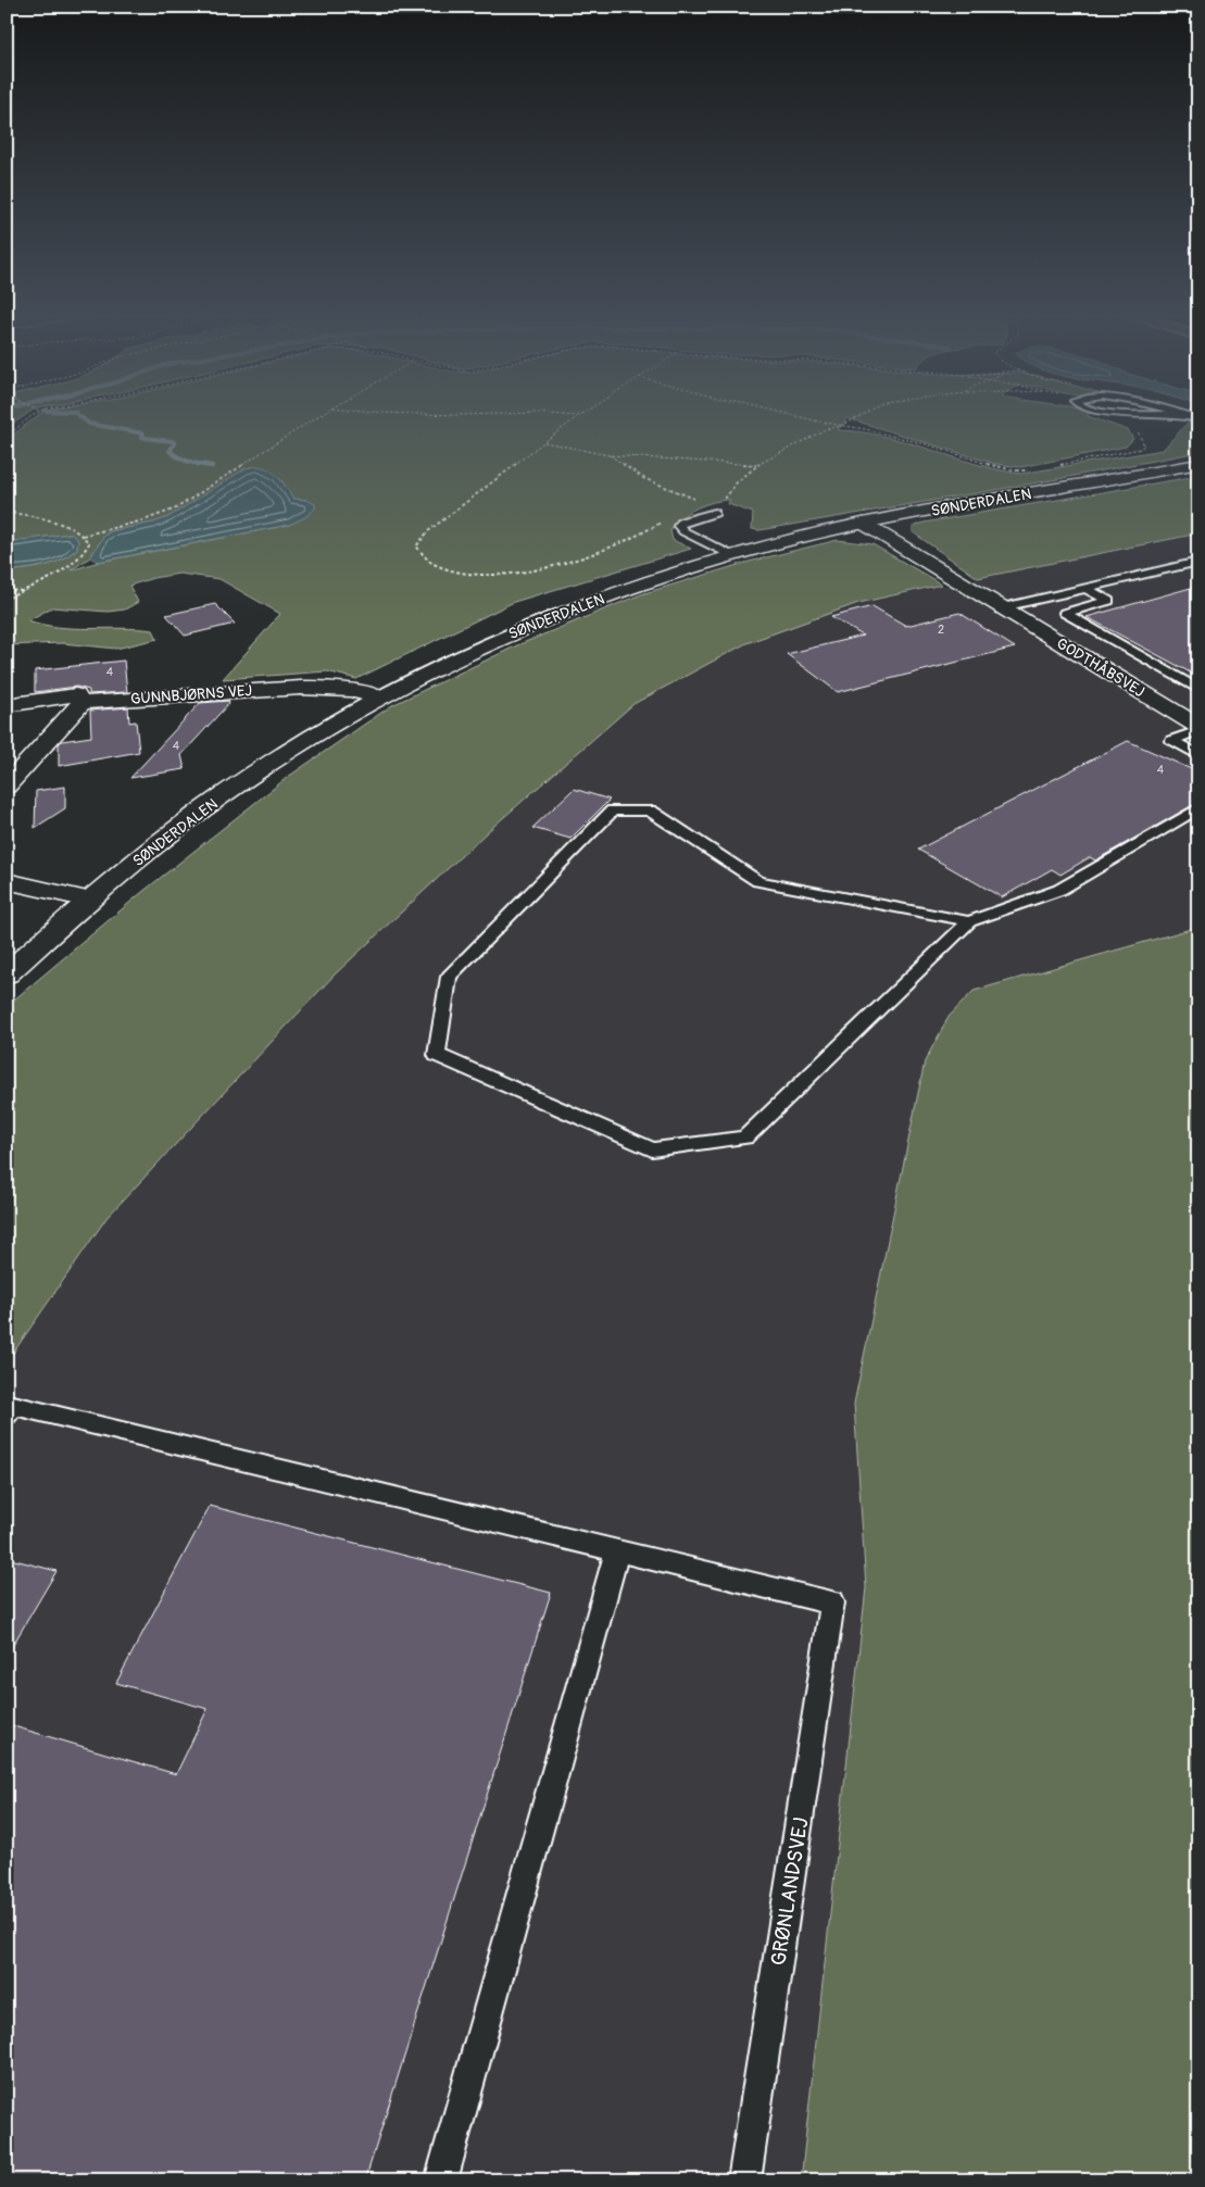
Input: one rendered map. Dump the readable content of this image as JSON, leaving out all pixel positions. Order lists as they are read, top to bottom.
{
  "streets": {
    "street": ["SØNDERDALEN", "GODTHÅBSVEJ", "GUNNBJØRNS VEJ"],
    "lane": ["GRØNLANDSVEJ"]
  },
  "crossings": [
    ["SØNDERDALEN", "GODTHÅBSVEJ"],
    ["SØNDERDALEN", "GUNNBJØRNS VEJ"]
  ],
  "house_numbers": [
    "2",
    "4",
    "4",
    "4"
  ]
}
